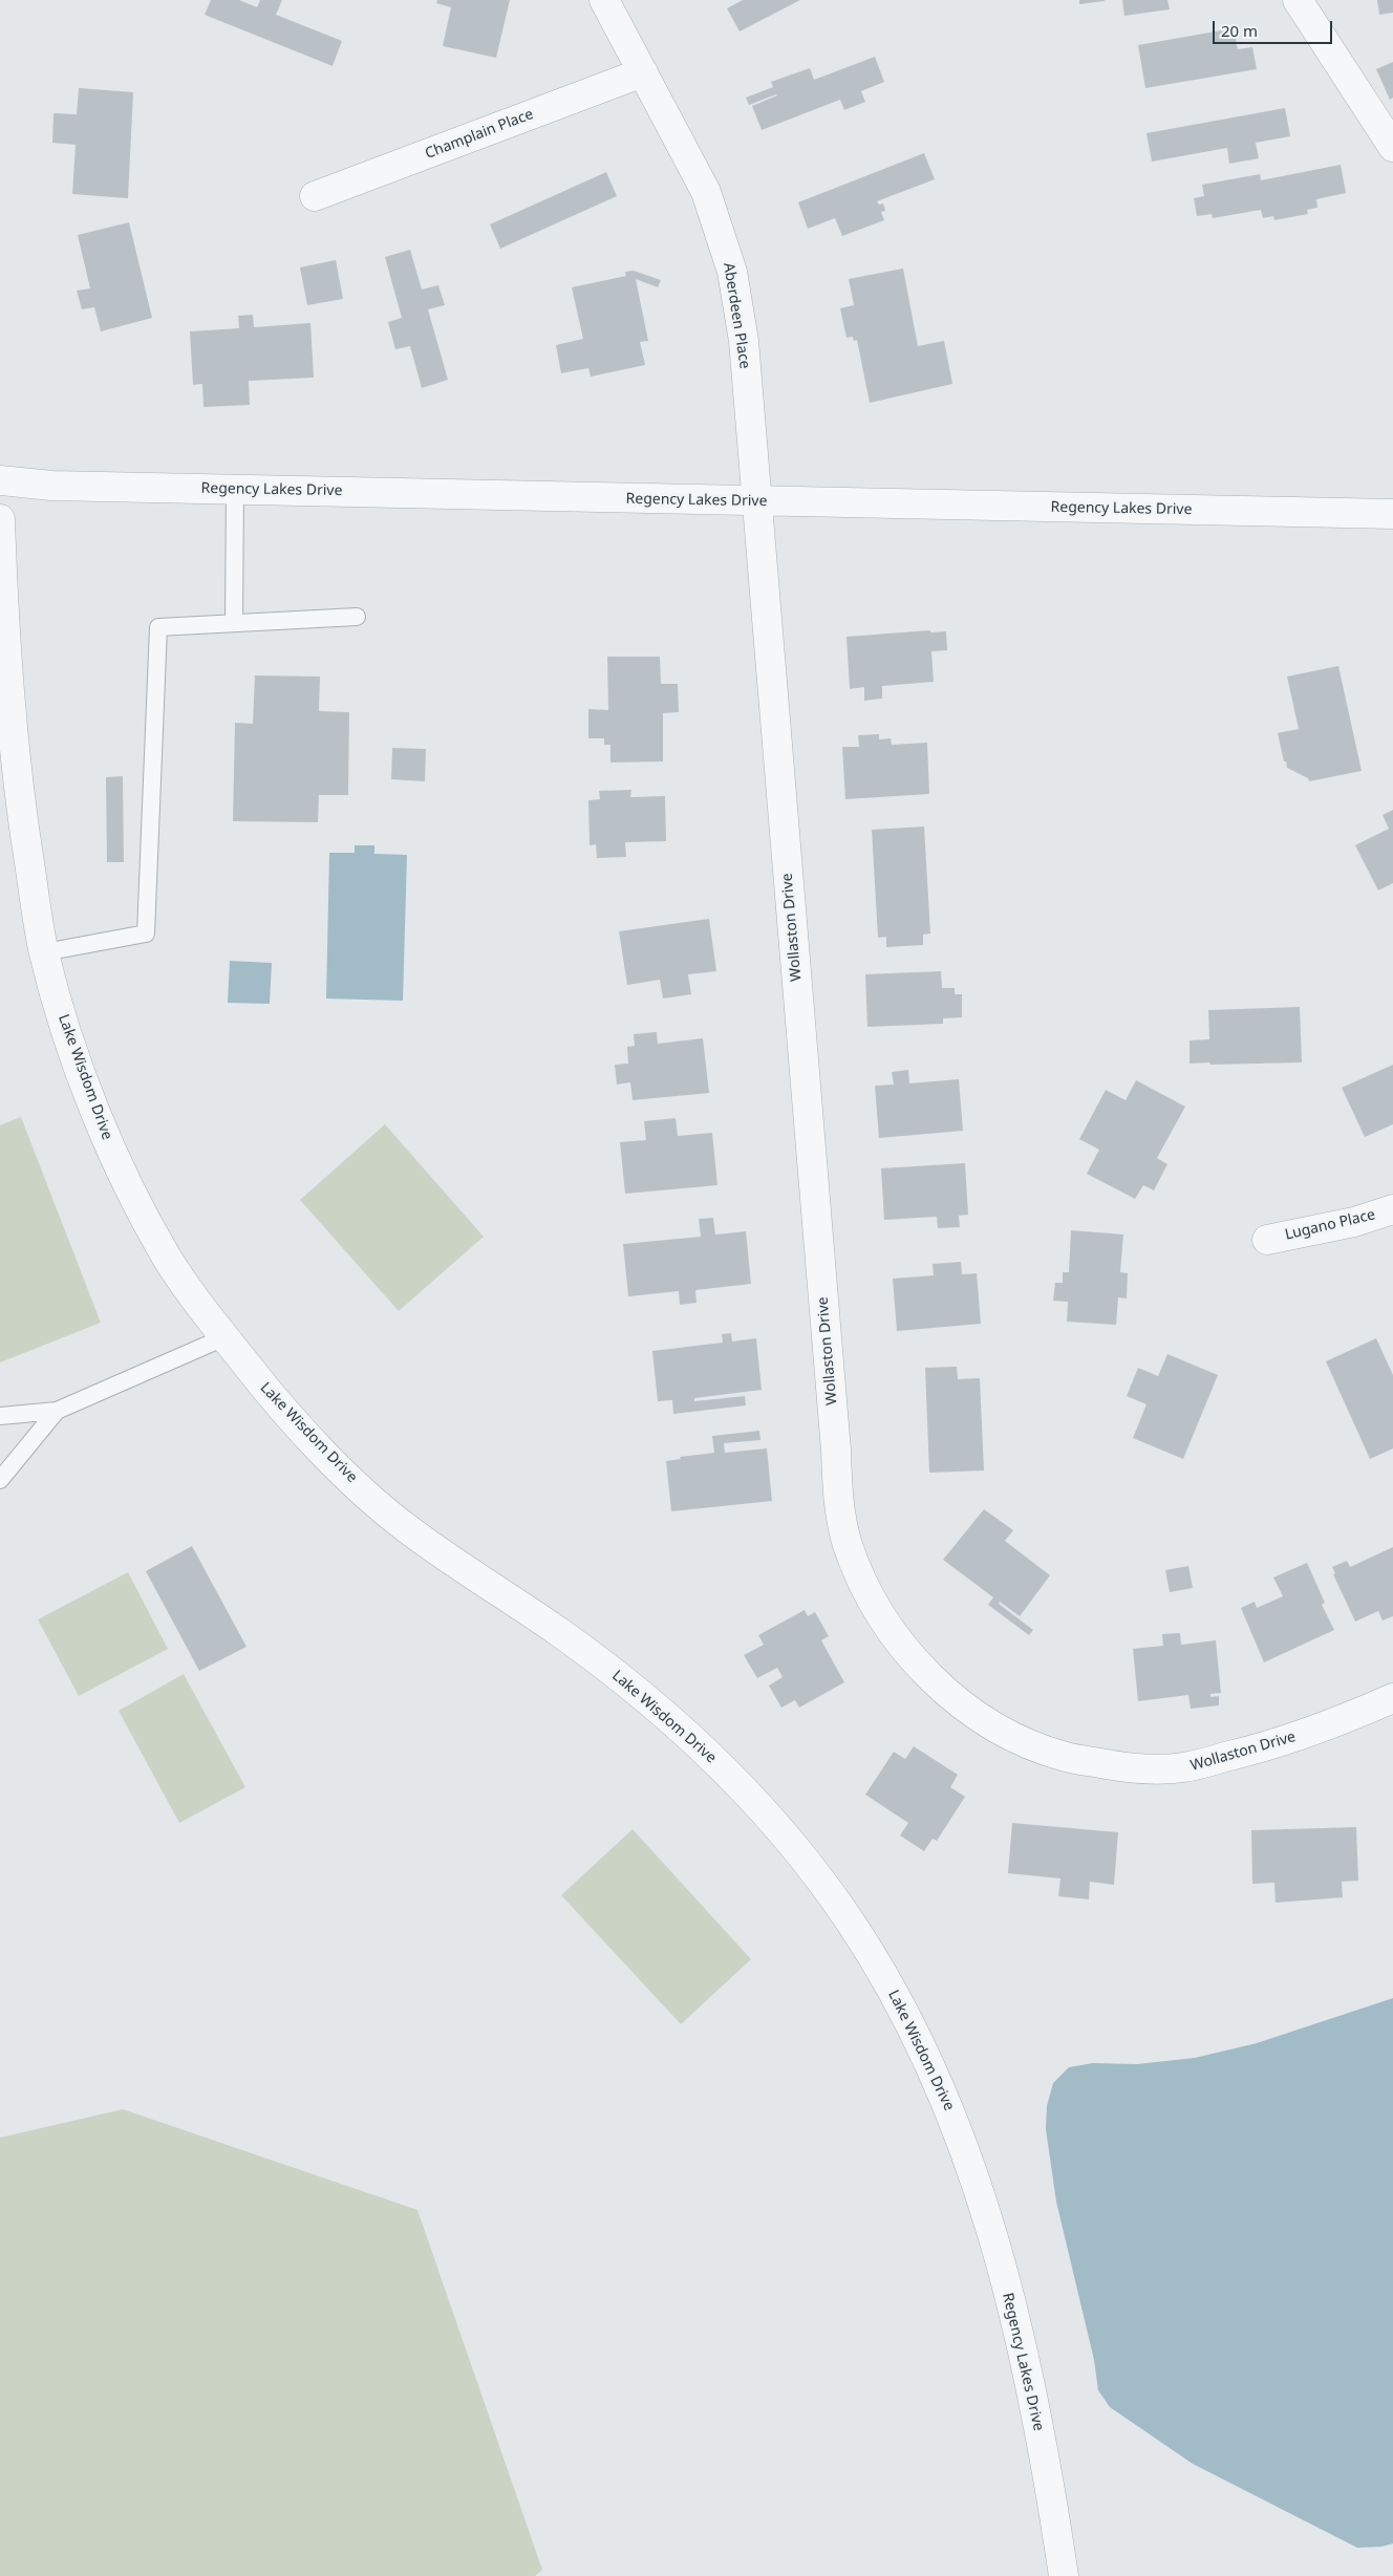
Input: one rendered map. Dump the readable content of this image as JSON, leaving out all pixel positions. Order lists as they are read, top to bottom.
{
  "streets": {
    "street": [
      "Champlain Place",
      "Aberdeen Place",
      "Regency Lakes Drive",
      "Wollaston Drive",
      "Lake Wisdom Drive",
      "Lugano Place"
    ]
  },
  "crossings": [
    ["Champlain Place", "Aberdeen Place"],
    ["Aberdeen Place", "Regency Lakes Drive"],
    ["Aberdeen Place", "Wollaston Drive"],
    ["Regency Lakes Drive", "Wollaston Drive"],
    ["Regency Lakes Drive", "Lake Wisdom Drive"]
  ],
  "scale_bar": "20 m"
}
